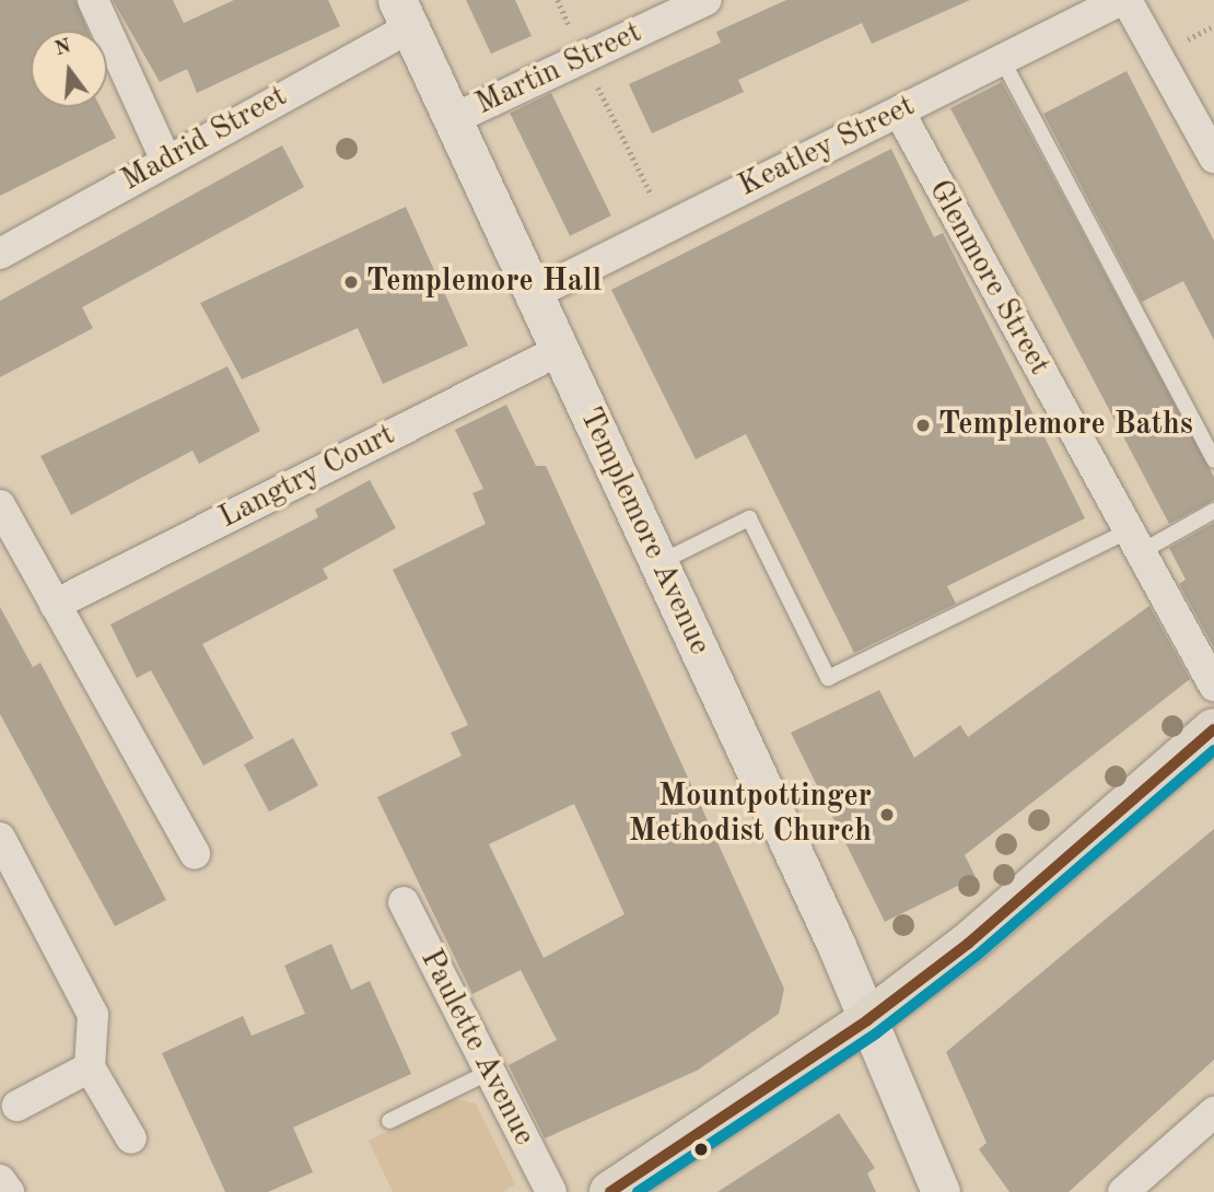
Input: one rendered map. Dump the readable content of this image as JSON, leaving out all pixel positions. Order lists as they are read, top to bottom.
{
  "streets": {
    "street": [
      "Martin Street",
      "Madrid Street",
      "Keatley Street",
      "Glenmore Street",
      "Langtry Court",
      "Templemore Avenue",
      "Paulette Avenue"
    ]
  },
  "crossings": [
    ["Martin Street", "Templemore Avenue"],
    ["Madrid Street", "Templemore Avenue"],
    ["Keatley Street", "Glenmore Street"],
    ["Keatley Street", "Templemore Avenue"],
    ["Langtry Court", "Templemore Avenue"]
  ],
  "places": ["Templemore Hall", "Templemore Baths", "Mountpottinger Methodist Church"],
  "north": "top"
}
